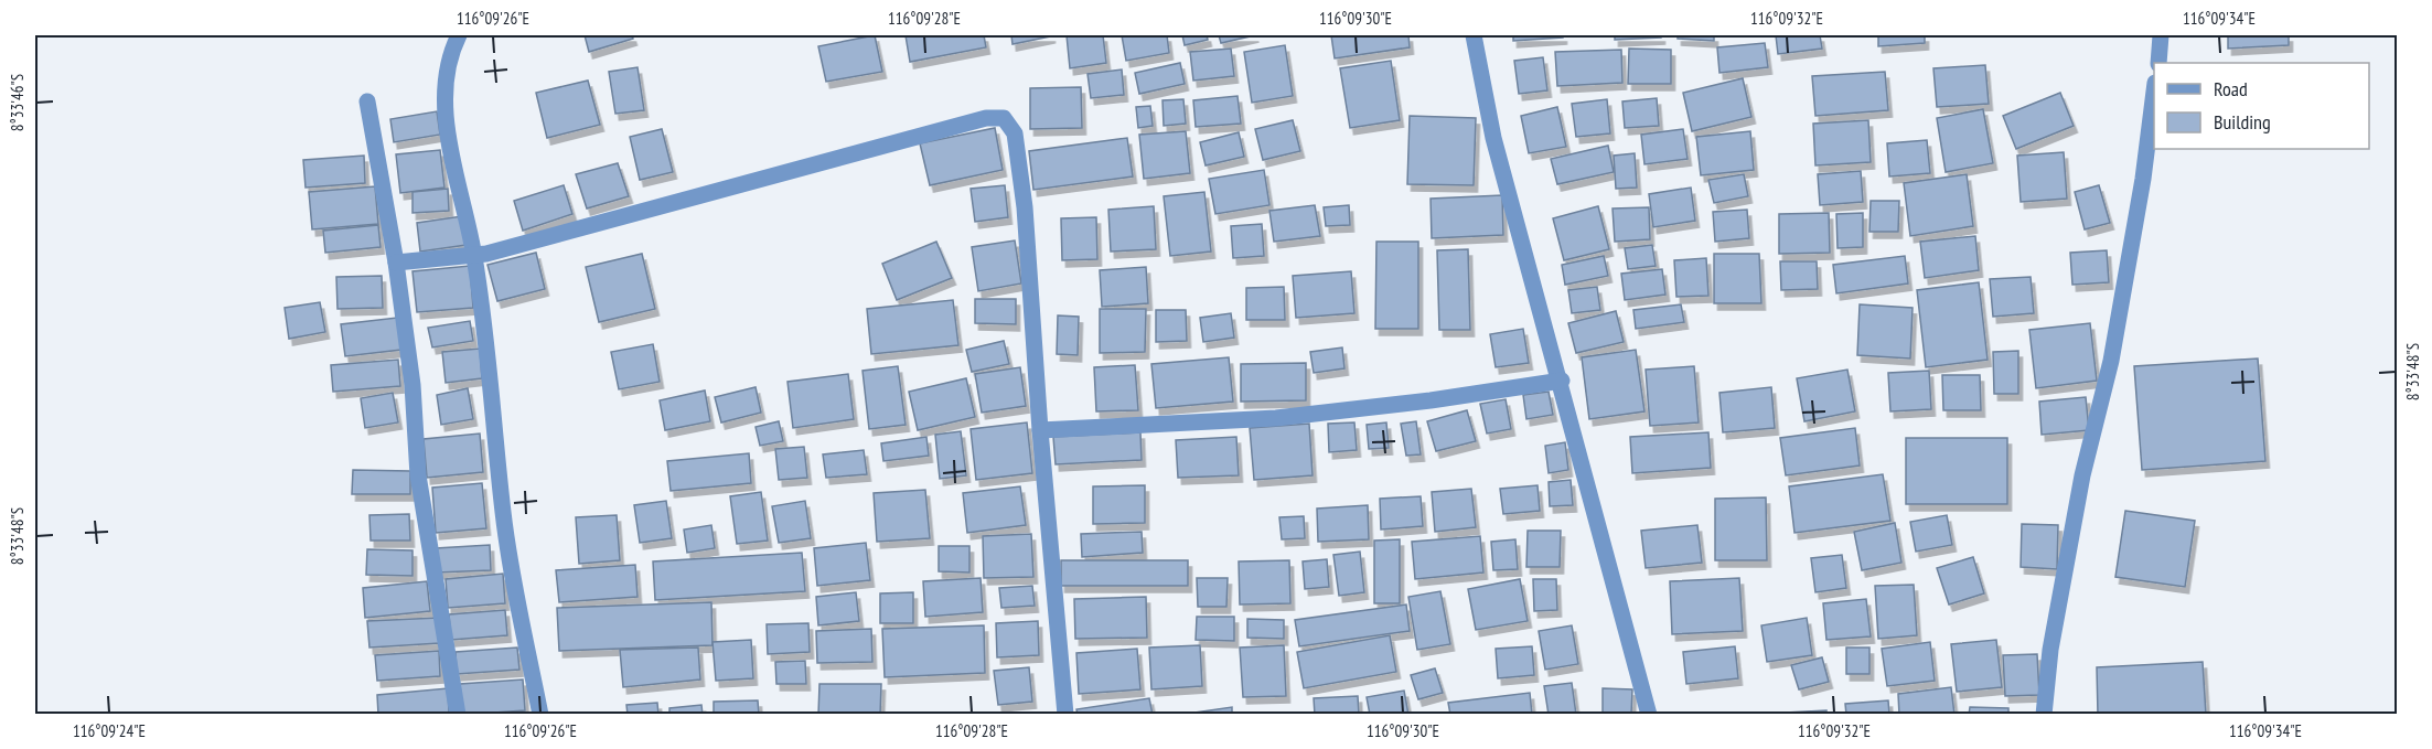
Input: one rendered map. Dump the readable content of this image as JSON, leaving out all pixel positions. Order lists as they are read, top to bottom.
{
  "legend": ["Road", "Building"],
  "coordinates": [
    "116°09'26\"E",
    "116°09'28\"E",
    "116°09'30\"E",
    "116°09'32\"E",
    "116°09'34\"E",
    "8°33'46\"S",
    "8°33'48\"S",
    "116°09'24\"E"
  ]
}
